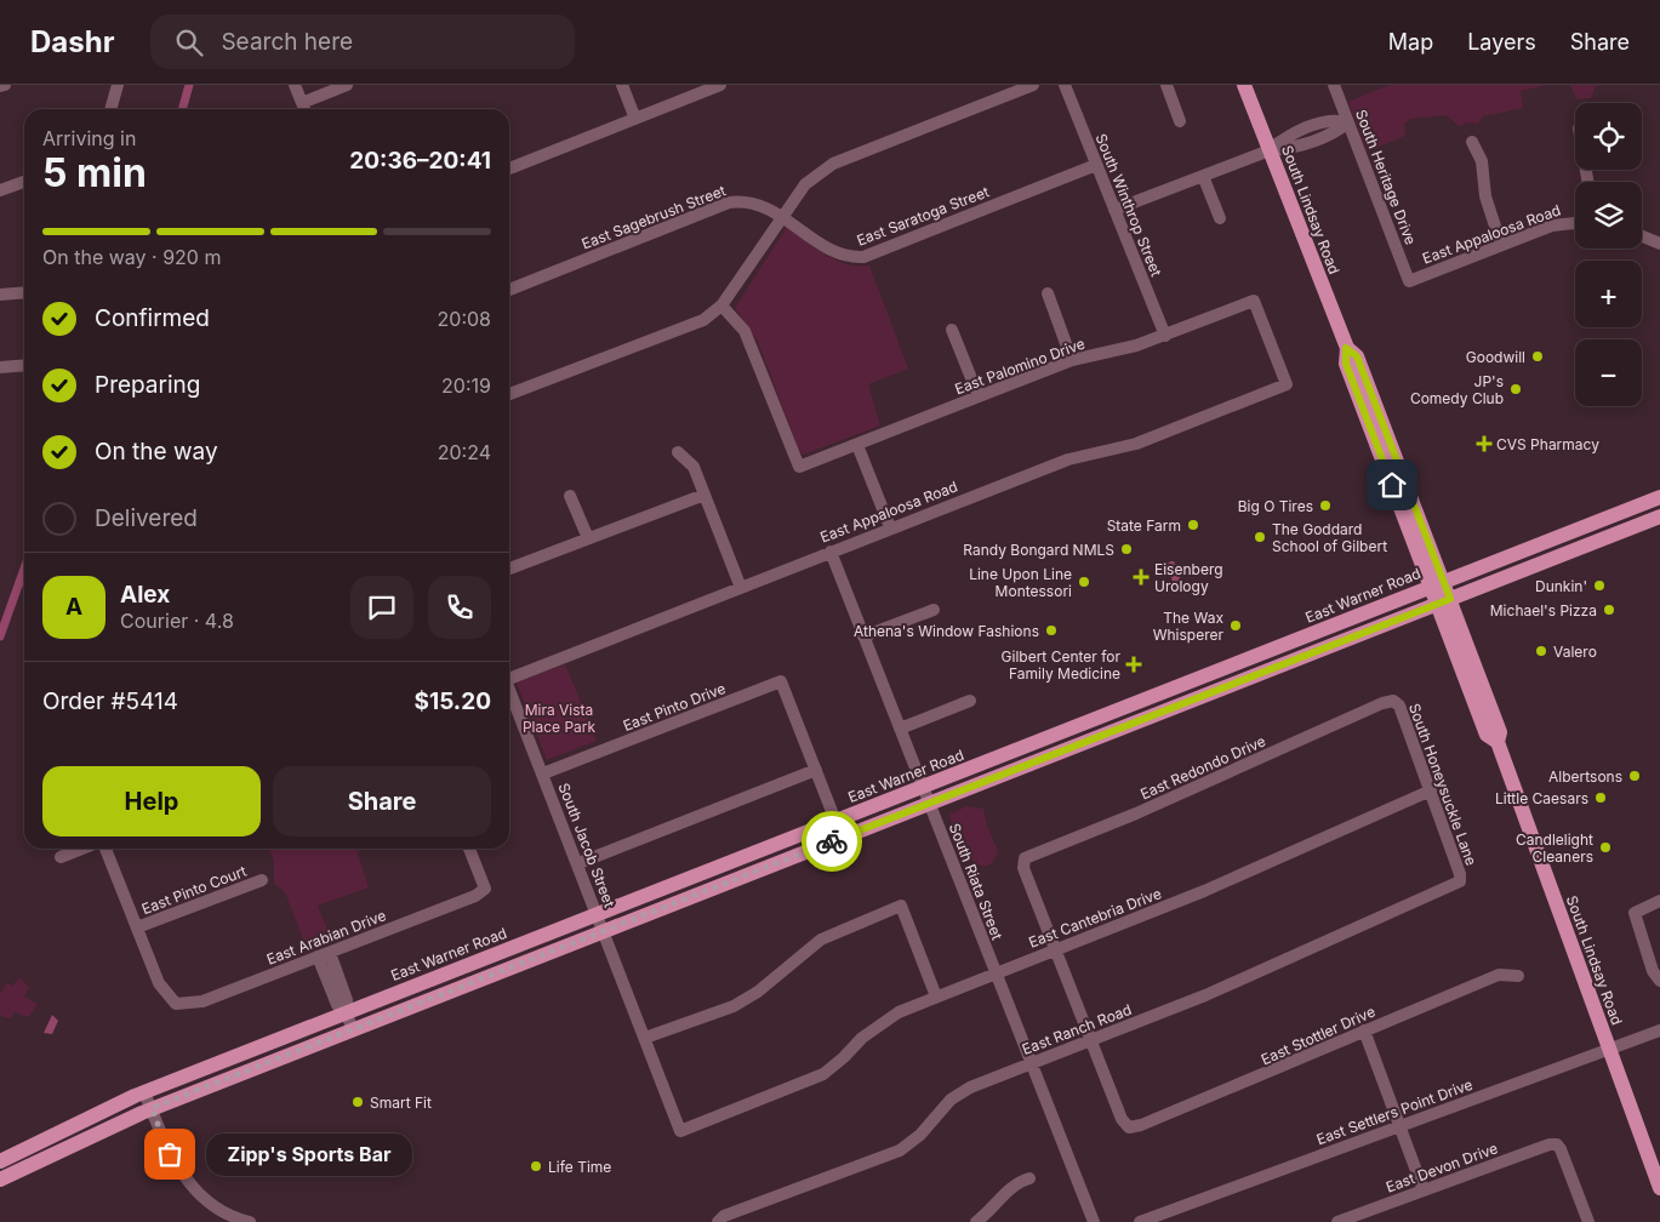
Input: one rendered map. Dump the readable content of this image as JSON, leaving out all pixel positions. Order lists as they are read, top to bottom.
{
  "streets": {
    "main road": ["South Lindsay Road", "East Warner Road"],
    "street": [
      "South Heritage Drive",
      "South Winthrop Street",
      "East Saratoga Street",
      "East Sagebrush Street",
      "East Appaloosa Road",
      "East Palomino Drive",
      "East Pinto Drive",
      "East Redondo Drive",
      "South Honeysuckle Lane",
      "South Jacob Street",
      "South Riata Street",
      "East Pinto Court",
      "East Cantebria Drive",
      "East Arabian Drive",
      "East Ranch Road",
      "East Stottler Drive",
      "East Settlers Point Drive",
      "East Devon Drive"
    ]
  },
  "crossings": [
    ["South Heritage Drive", "East Appaloosa Road"],
    ["South Winthrop Street", "East Saratoga Street"],
    ["South Winthrop Street", "East Palomino Drive"],
    ["South Lindsay Road", "East Warner Road"],
    ["South Lindsay Road", "East Settlers Point Drive"],
    ["East Saratoga Street", "East Sagebrush Street"],
    ["East Appaloosa Road", "East Palomino Drive"],
    ["East Appaloosa Road", "South Riata Street"],
    ["East Warner Road", "South Jacob Street"],
    ["East Warner Road", "South Riata Street"],
    ["East Pinto Drive", "South Jacob Street"],
    ["East Redondo Drive", "South Honeysuckle Lane"],
    ["East Redondo Drive", "East Cantebria Drive"],
    ["South Honeysuckle Lane", "East Cantebria Drive"],
    ["South Honeysuckle Lane", "East Ranch Road"],
    ["South Jacob Street", "East Cantebria Drive"],
    ["South Riata Street", "East Cantebria Drive"],
    ["South Riata Street", "East Ranch Road"],
    ["East Pinto Court", "East Arabian Drive"],
    ["East Ranch Road", "East Stottler Drive"]
  ],
  "parks": ["Mira Vista Place Park"],
  "places": {
    "other": [
      "Goodwill",
      "JP's Comedy Club",
      "Big O Tires",
      "State Farm",
      "The Goddard School of Gilbert",
      "Randy Bongard NMLS",
      "Line Upon Line Montessori",
      "Dunkin'",
      "Michael's Pizza",
      "The Wax Whisperer",
      "Athena's Window Fashions",
      "Valero",
      "Albertsons",
      "Little Caesars",
      "Candlelight Cleaners",
      "Smart Fit",
      "Zipp's Sports Bar",
      "Life Time"
    ],
    "health": ["CVS Pharmacy", "Eisenberg Urology", "Gilbert Center for Family Medicine"]
  },
  "page": {
    "header": "Dashr",
    "search": "Search here",
    "nav": ["Map", "Layers", "Share"],
    "map_buttons": ["+", "−"],
    "heading": ["5 min", "Arriving in", "20:36–20:41"],
    "panel": [
      "Alex",
      "Courier · 4.8",
      "Order #5414",
      "$15.20"
    ],
    "bar": "On the way · 920 m",
    "list": [
      ["Confirmed", "20:08"],
      ["Preparing", "20:19"],
      ["On the way", "20:24"],
      "Delivered"
    ],
    "round": "A",
    "buttons": ["Help", "Share"],
    "bubble": "Zipp's Sports Bar"
  }
}
